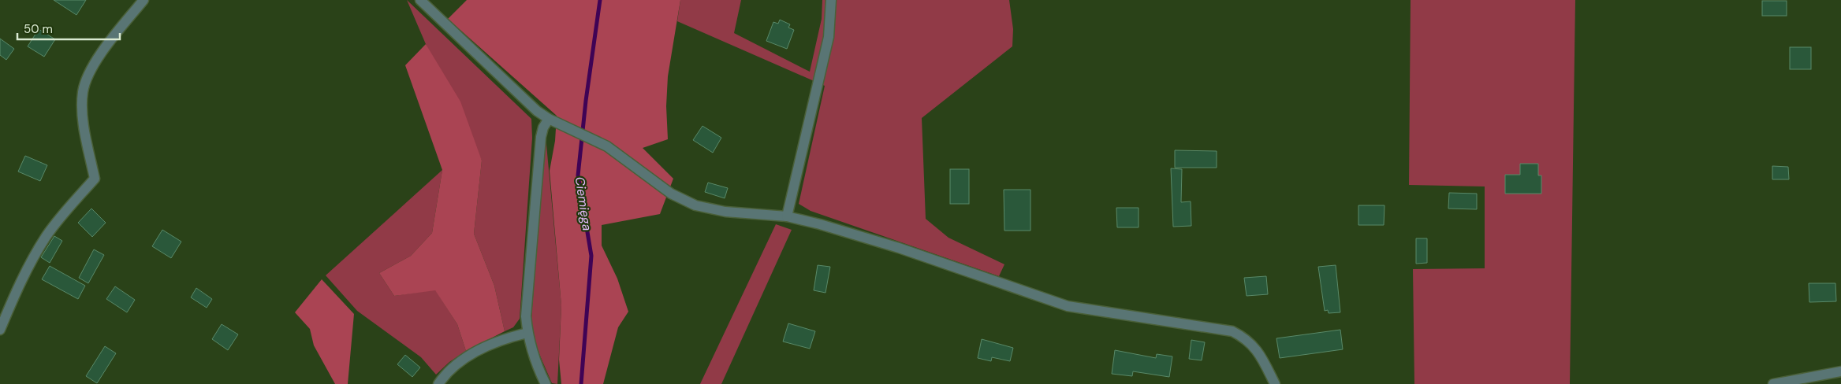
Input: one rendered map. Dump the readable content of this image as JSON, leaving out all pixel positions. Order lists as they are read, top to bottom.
{
  "water": ["Ciemięga"],
  "scale_bar": "50 m"
}
